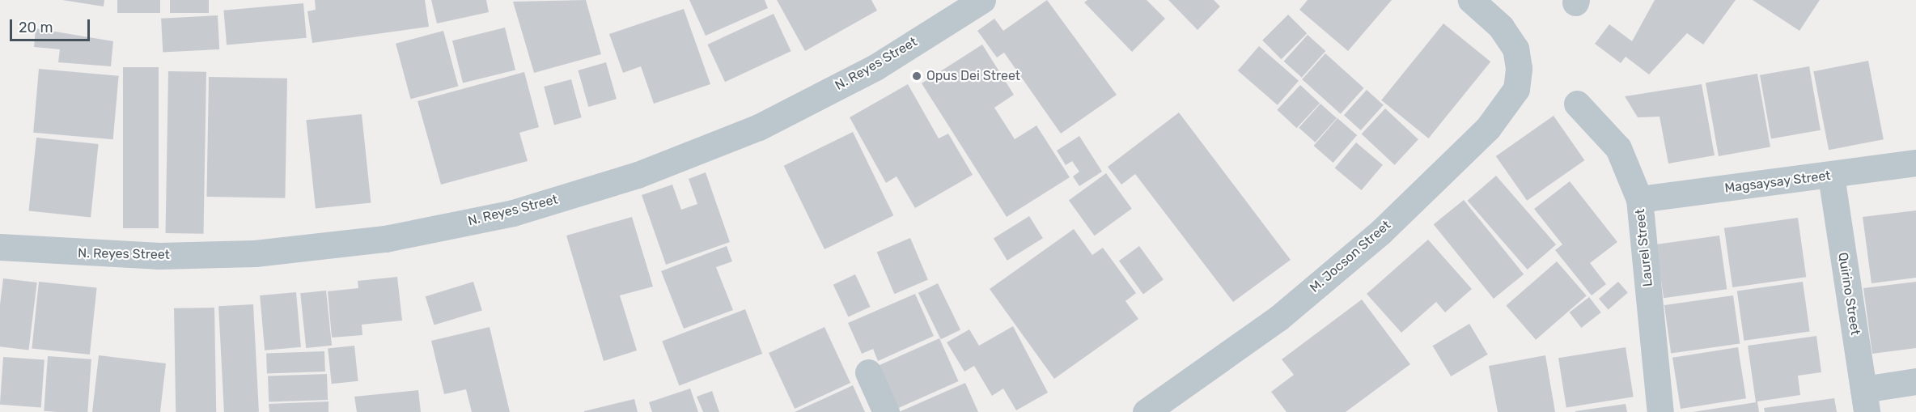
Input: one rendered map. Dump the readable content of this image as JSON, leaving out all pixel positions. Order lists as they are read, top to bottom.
{
  "streets": {
    "street": [
      "N. Reyes Street",
      "Magsaysay Street",
      "Laurel Street",
      "M. Jocson Street",
      "Quirino Street"
    ]
  },
  "crossings": [
    ["Magsaysay Street", "Laurel Street"],
    ["Magsaysay Street", "Quirino Street"]
  ],
  "places": ["Opus Dei Street"],
  "scale_bar": "20 m"
}
